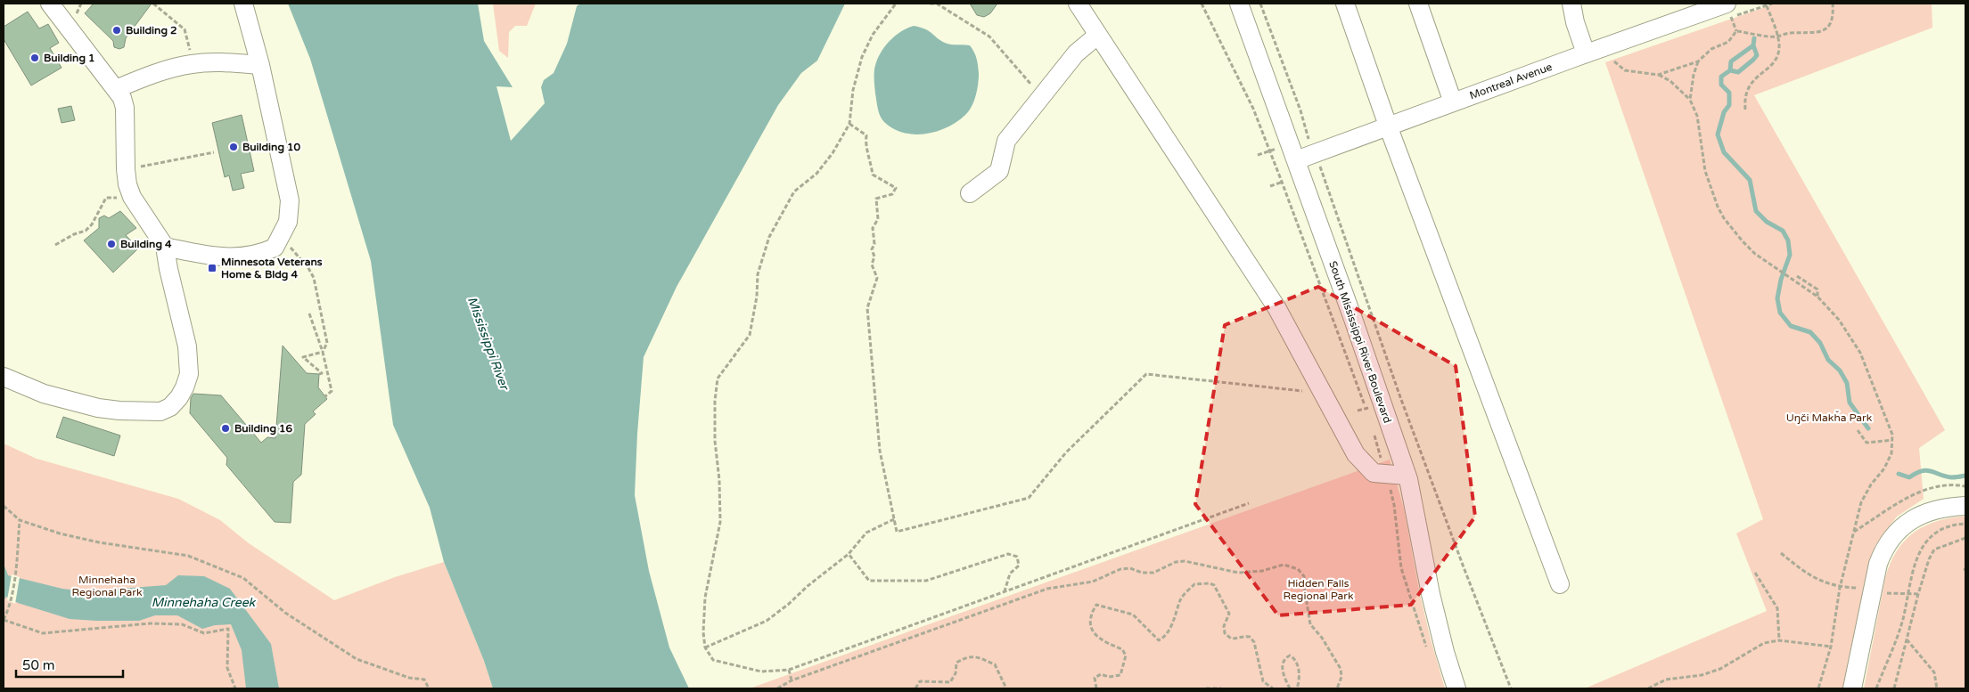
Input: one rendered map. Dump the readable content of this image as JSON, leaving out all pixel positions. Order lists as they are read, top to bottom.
{
  "streets": {
    "street": ["Montreal Avenue", "South Mississippi River Boulevard"]
  },
  "crossings": [
    ["Montreal Avenue", "South Mississippi River Boulevard"]
  ],
  "water": ["Mississippi River", "Minnehaha Creek"],
  "parks": ["Uŋči Makȟa Park", "Minnehaha Regional Park", "Hidden Falls Regional Park"],
  "places": {
    "other": [
      "Building 2",
      "Building 1",
      "Building 10",
      "Building 4",
      "Building 16"
    ],
    "transit": ["Minnesota Veterans Home & Bldg 4"]
  },
  "scale_bar": "50 m"
}
